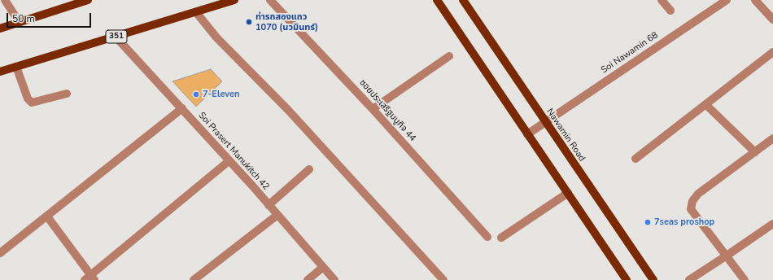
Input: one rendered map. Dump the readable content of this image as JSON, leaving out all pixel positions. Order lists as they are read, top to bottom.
{
  "streets": {
    "main road": ["351", "Nawamin Road"],
    "street": ["Soi Nawamin 68", "ซอยประเสริฐมนูกิจ 44", "Soi Prasert Manukitch 42"]
  },
  "crossings": [
    ["351", "Soi Prasert Manukitch 42"],
    ["Soi Nawamin 68", "Nawamin Road"]
  ],
  "places": ["ท่ารถสองแถว 1070 (นวมินทร์)", "7-Eleven", "7seas proshop"],
  "scale_bar": "50 m"
}
